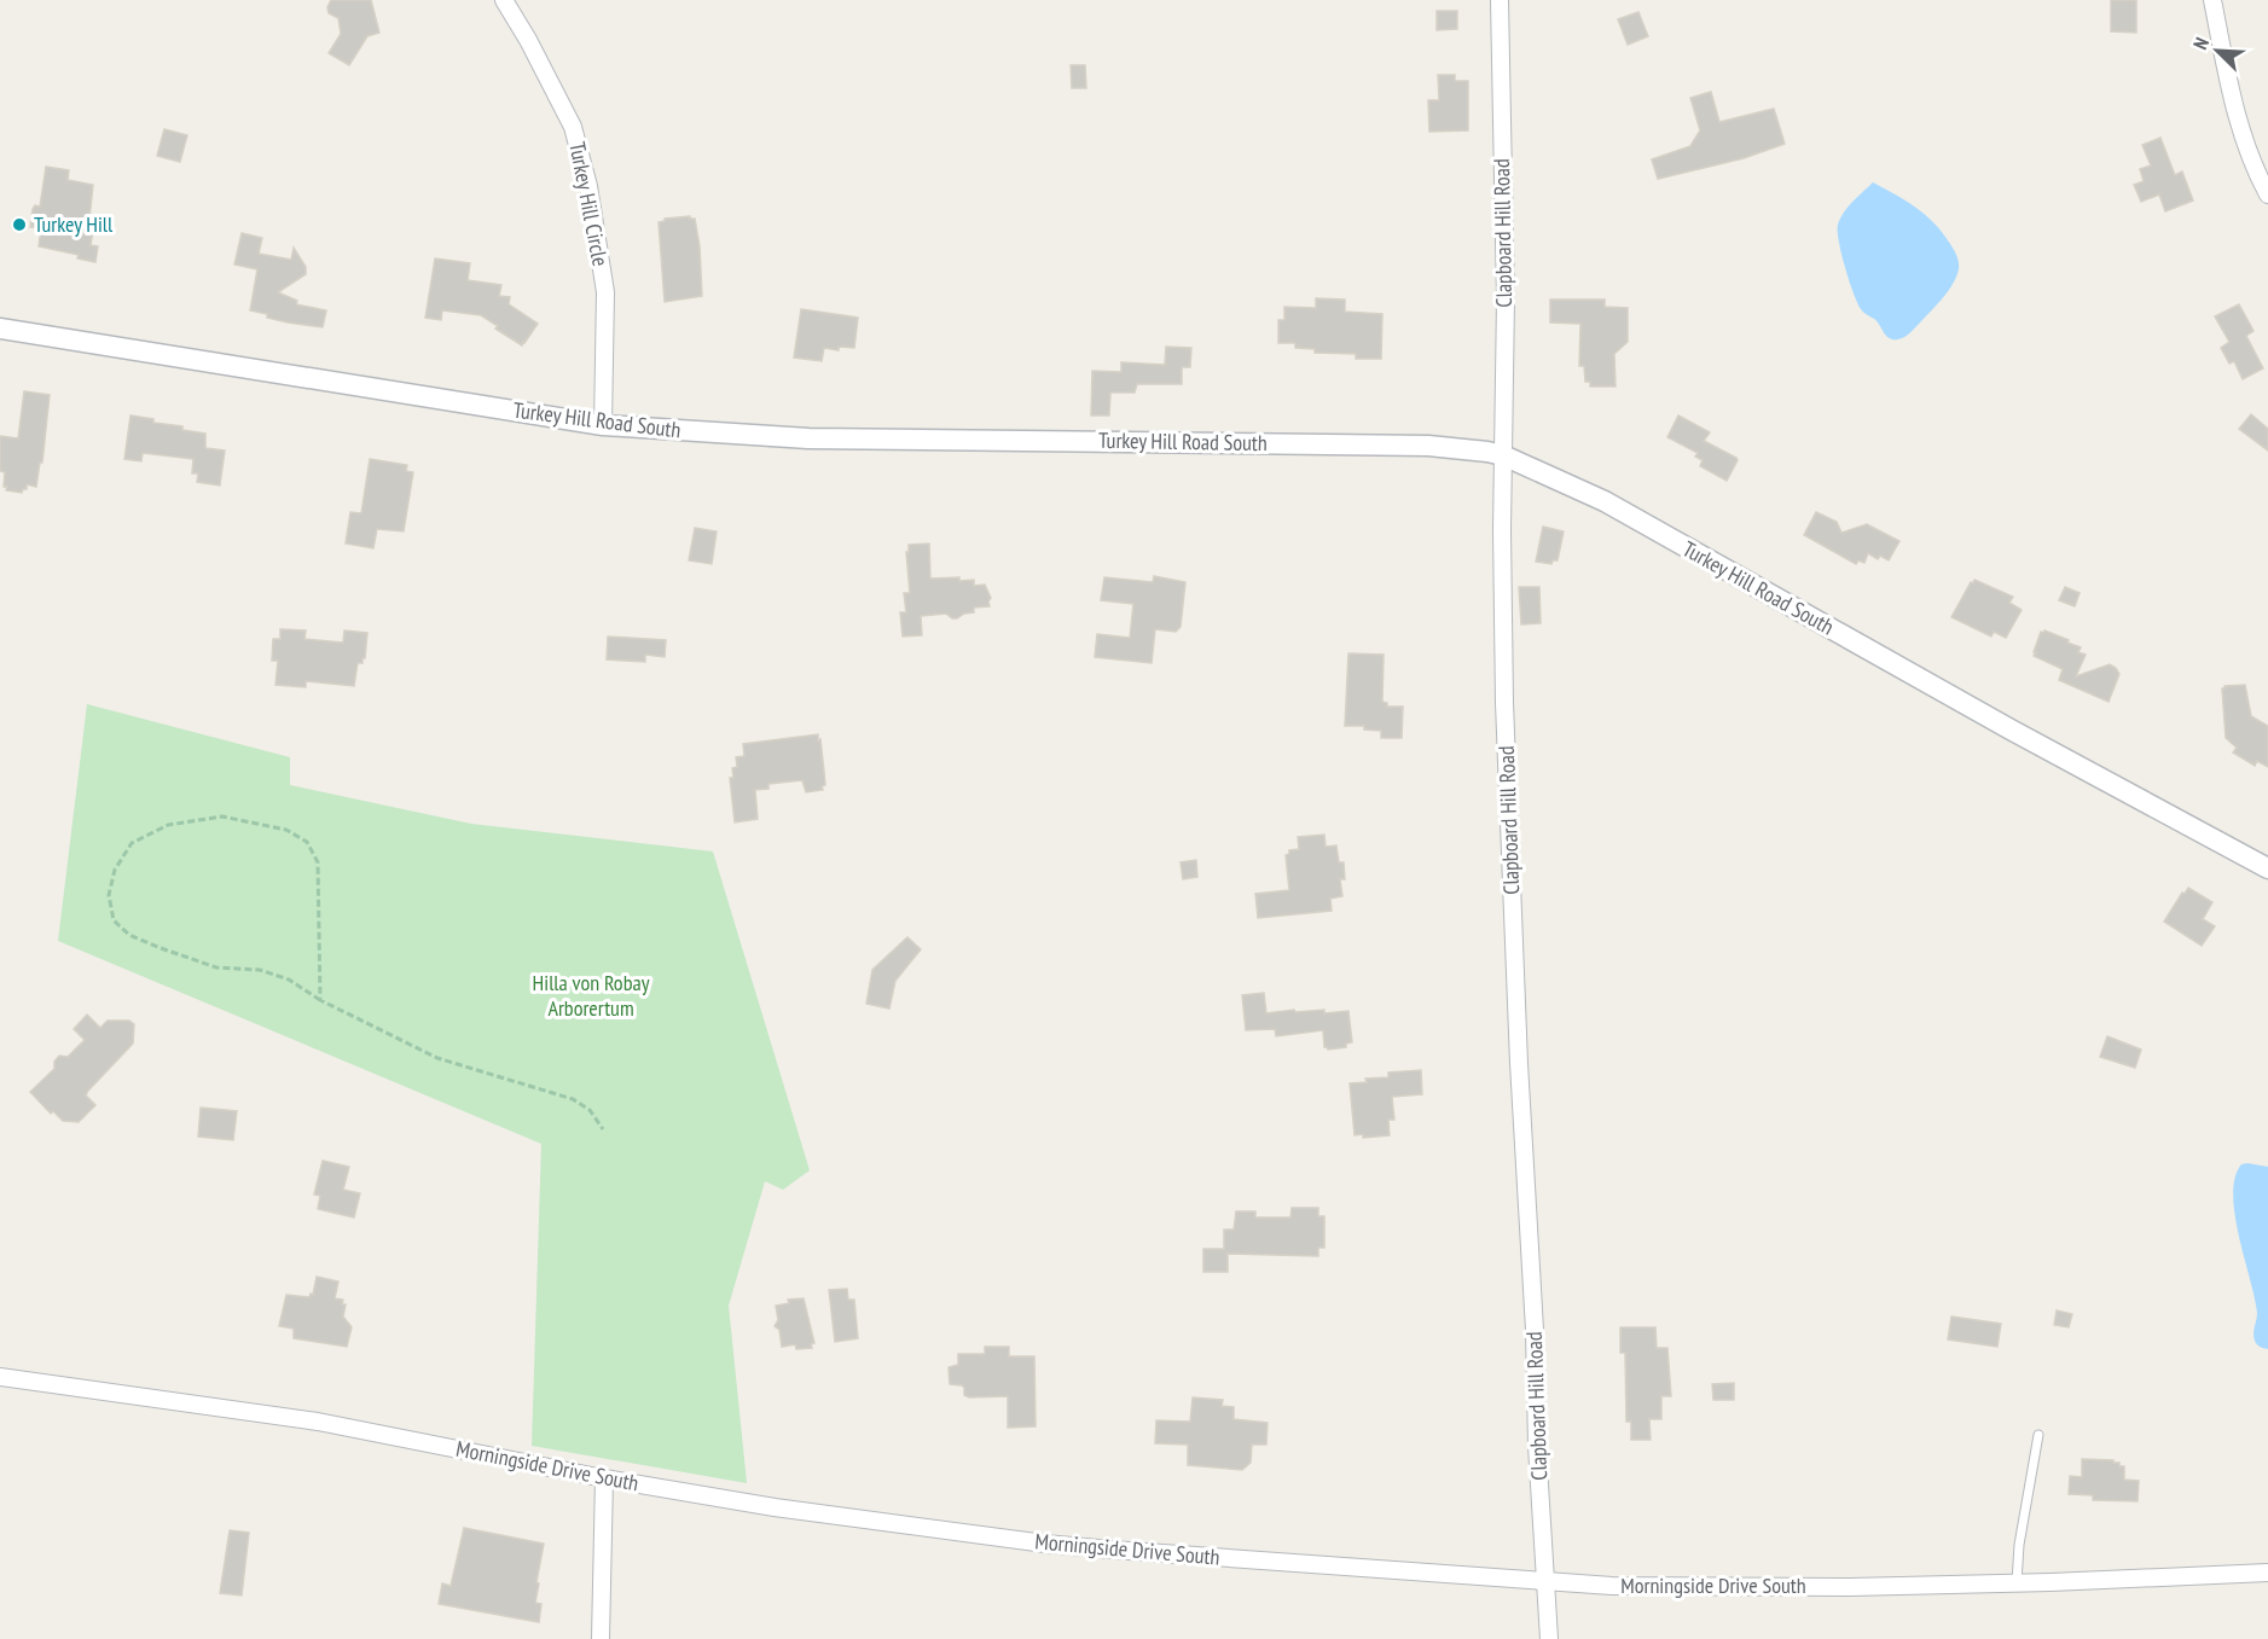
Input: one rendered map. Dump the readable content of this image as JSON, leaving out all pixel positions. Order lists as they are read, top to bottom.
{
  "streets": {
    "street": [
      "Turkey Hill Circle",
      "Clapboard Hill Road",
      "Turkey Hill Road South",
      "Morningside Drive South"
    ]
  },
  "crossings": [
    ["Turkey Hill Circle", "Turkey Hill Road South"],
    ["Clapboard Hill Road", "Turkey Hill Road South"],
    ["Clapboard Hill Road", "Morningside Drive South"]
  ],
  "parks": ["Hilla von Robay Arborertum"],
  "places": ["Turkey Hill"],
  "north": "top left"
}
